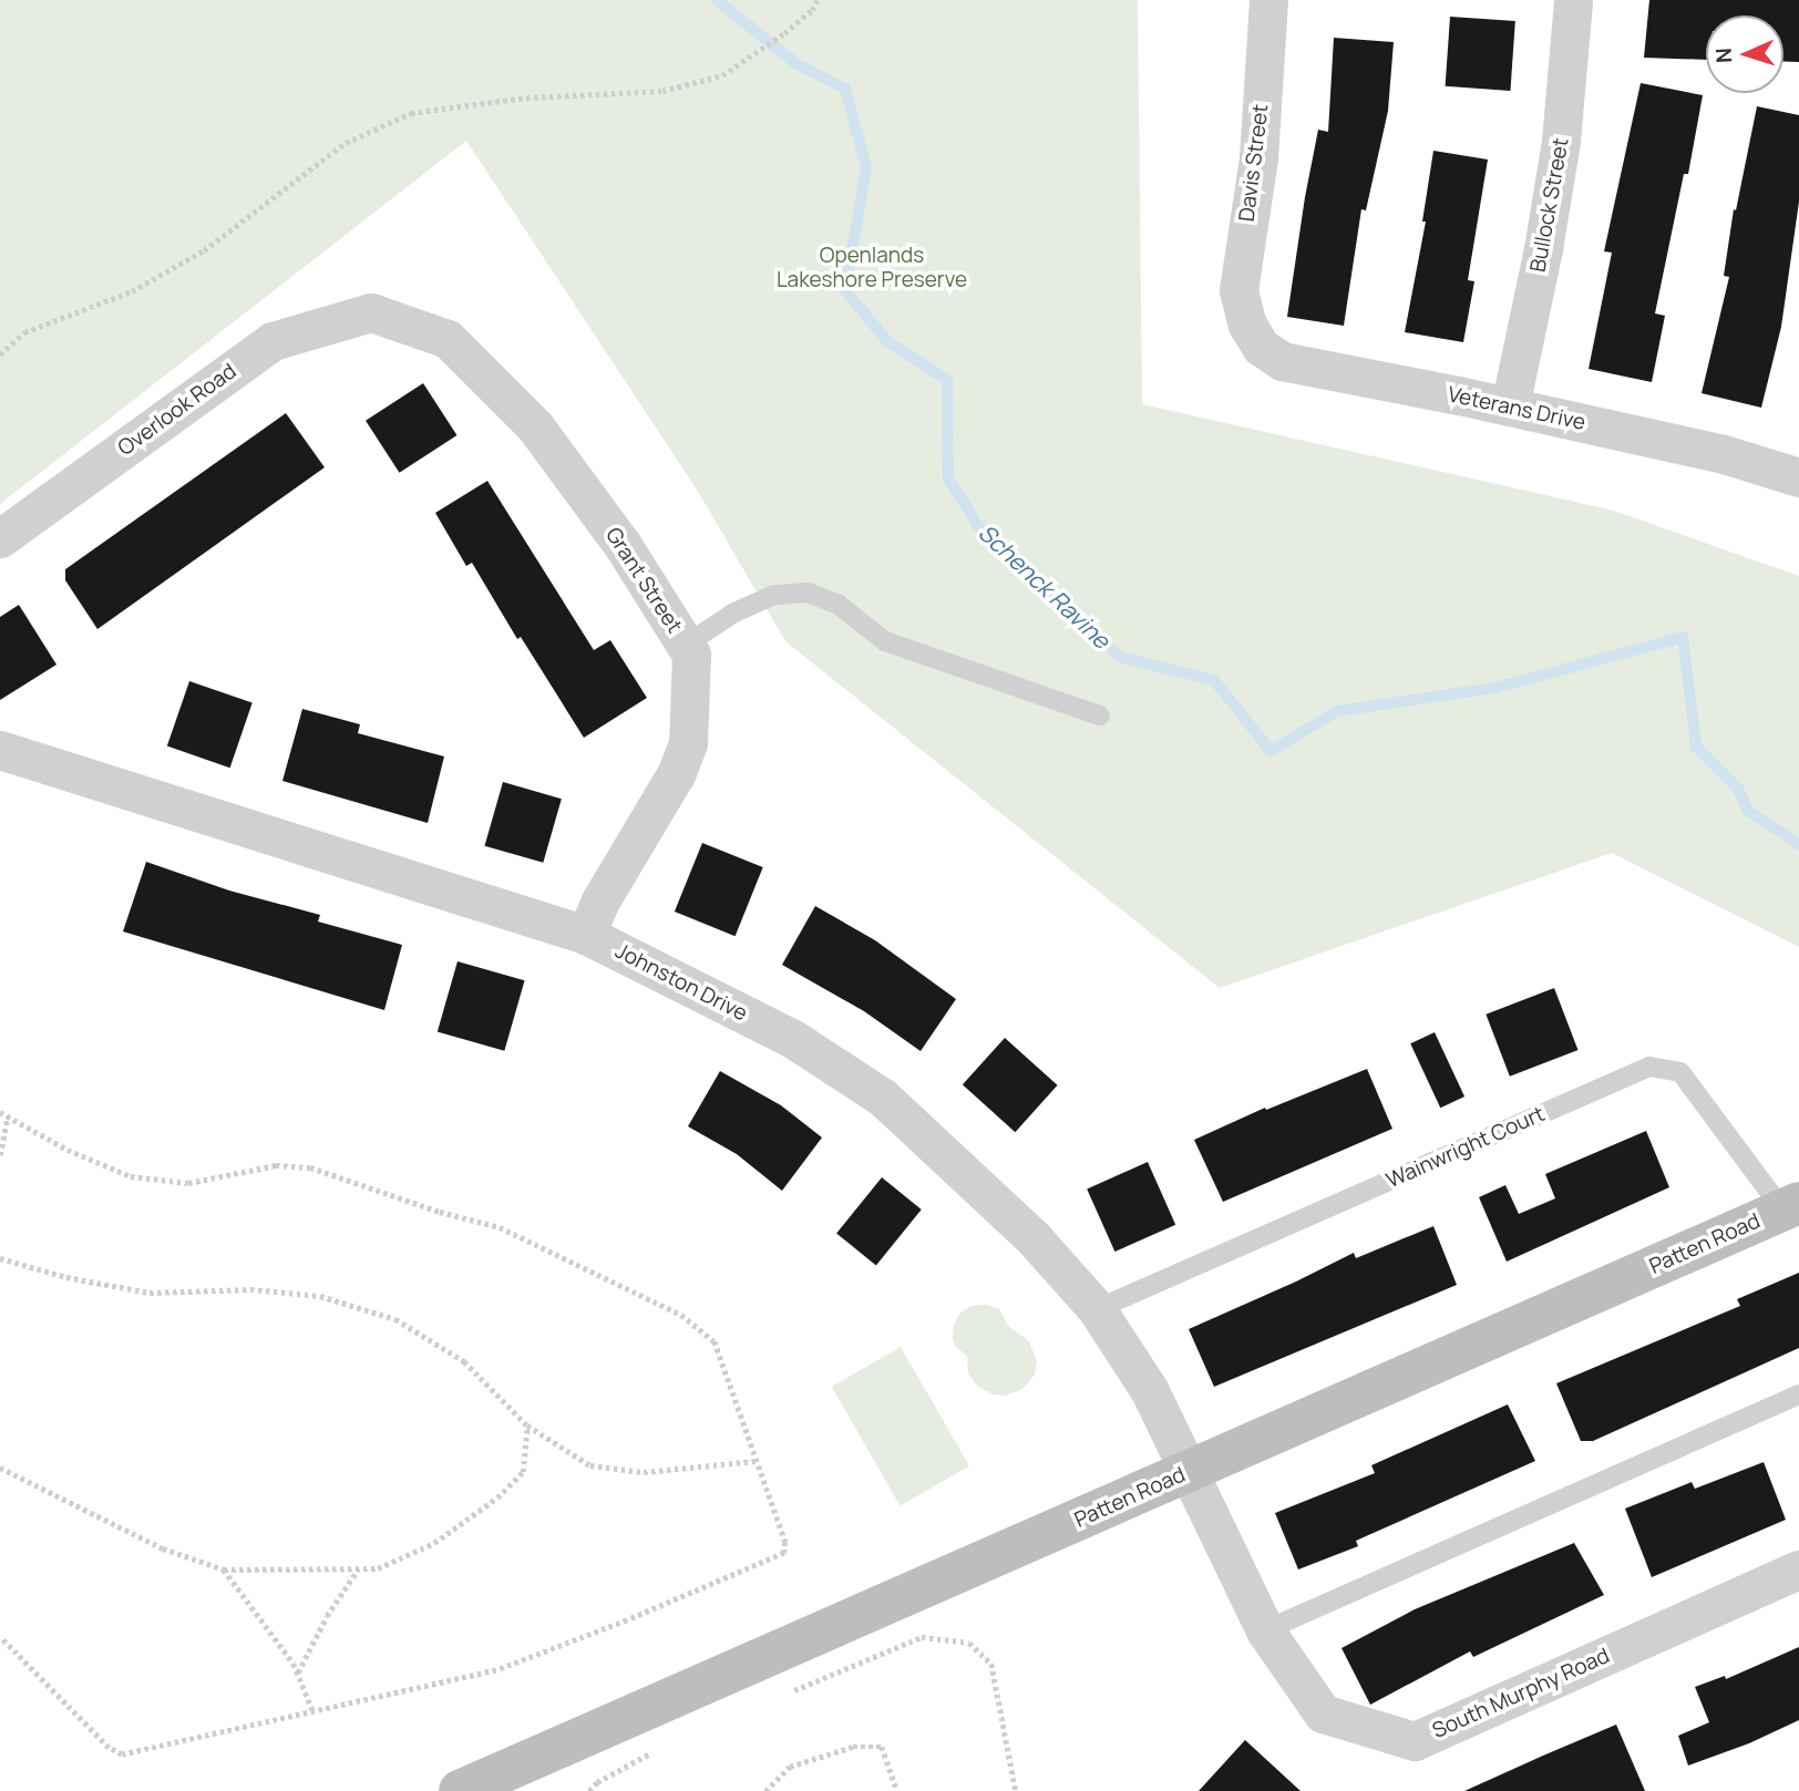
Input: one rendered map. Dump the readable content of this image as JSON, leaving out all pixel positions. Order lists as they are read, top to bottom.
{
  "streets": {
    "street": [
      "Davis Street",
      "Bullock Street",
      "Veterans Drive",
      "Overlook Road",
      "Grant Street",
      "Johnston Drive",
      "Patten Road",
      "South Murphy Road"
    ],
    "lane": ["Wainwright Court"]
  },
  "crossings": [
    ["Davis Street", "Veterans Drive"],
    ["Bullock Street", "Veterans Drive"],
    ["Overlook Road", "Grant Street"],
    ["Grant Street", "Johnston Drive"],
    ["Johnston Drive", "Wainwright Court"],
    ["Johnston Drive", "Patten Road"],
    ["Johnston Drive", "South Murphy Road"],
    ["Wainwright Court", "Patten Road"],
    ["Patten Road", "South Murphy Road"]
  ],
  "water": ["Schenck Ravine"],
  "parks": ["Openlands Lakeshore Preserve"],
  "north": "left"
}
